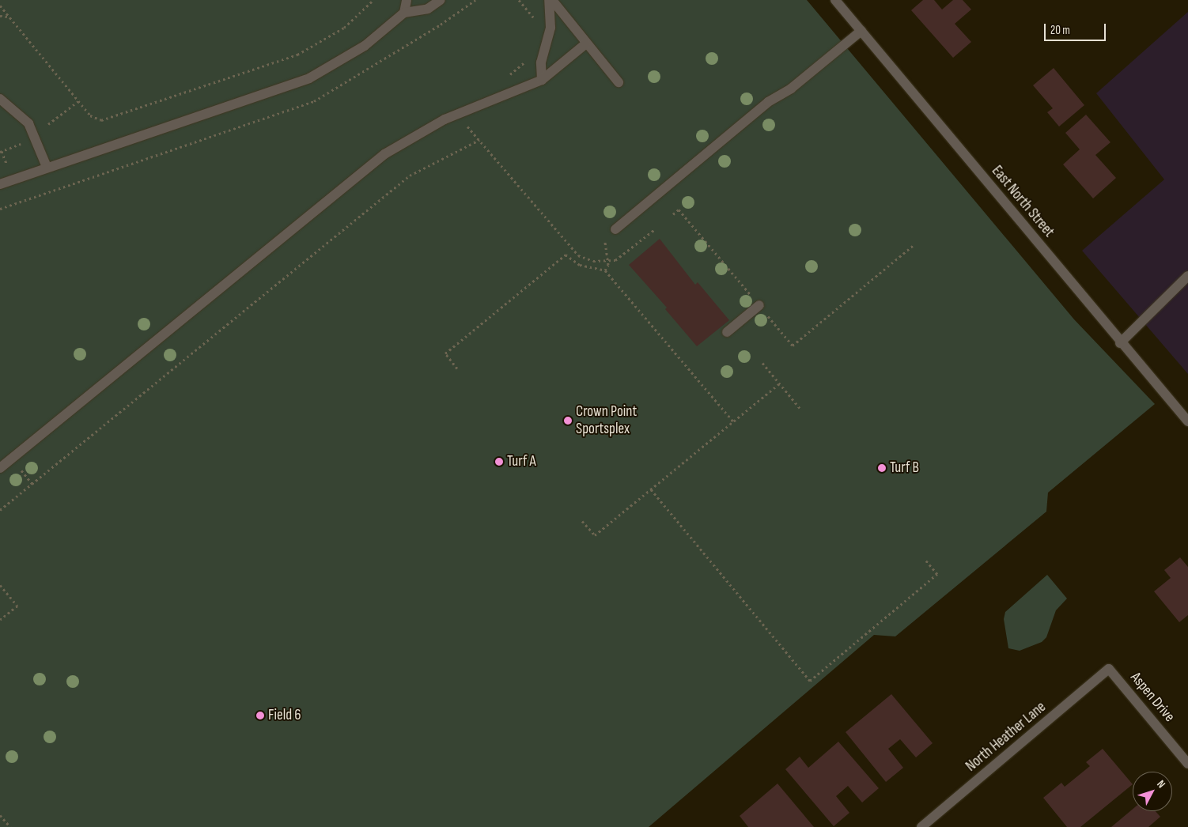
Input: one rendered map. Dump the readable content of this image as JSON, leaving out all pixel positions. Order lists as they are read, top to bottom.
{
  "streets": {
    "street": ["East North Street", "Aspen Drive", "North Heather Lane"]
  },
  "crossings": [
    ["Aspen Drive", "North Heather Lane"]
  ],
  "places": [
    "Crown Point Sportsplex",
    "Turf A",
    "Turf B",
    "Field 6"
  ],
  "scale_bar": "20 m",
  "north": "top right"
}
